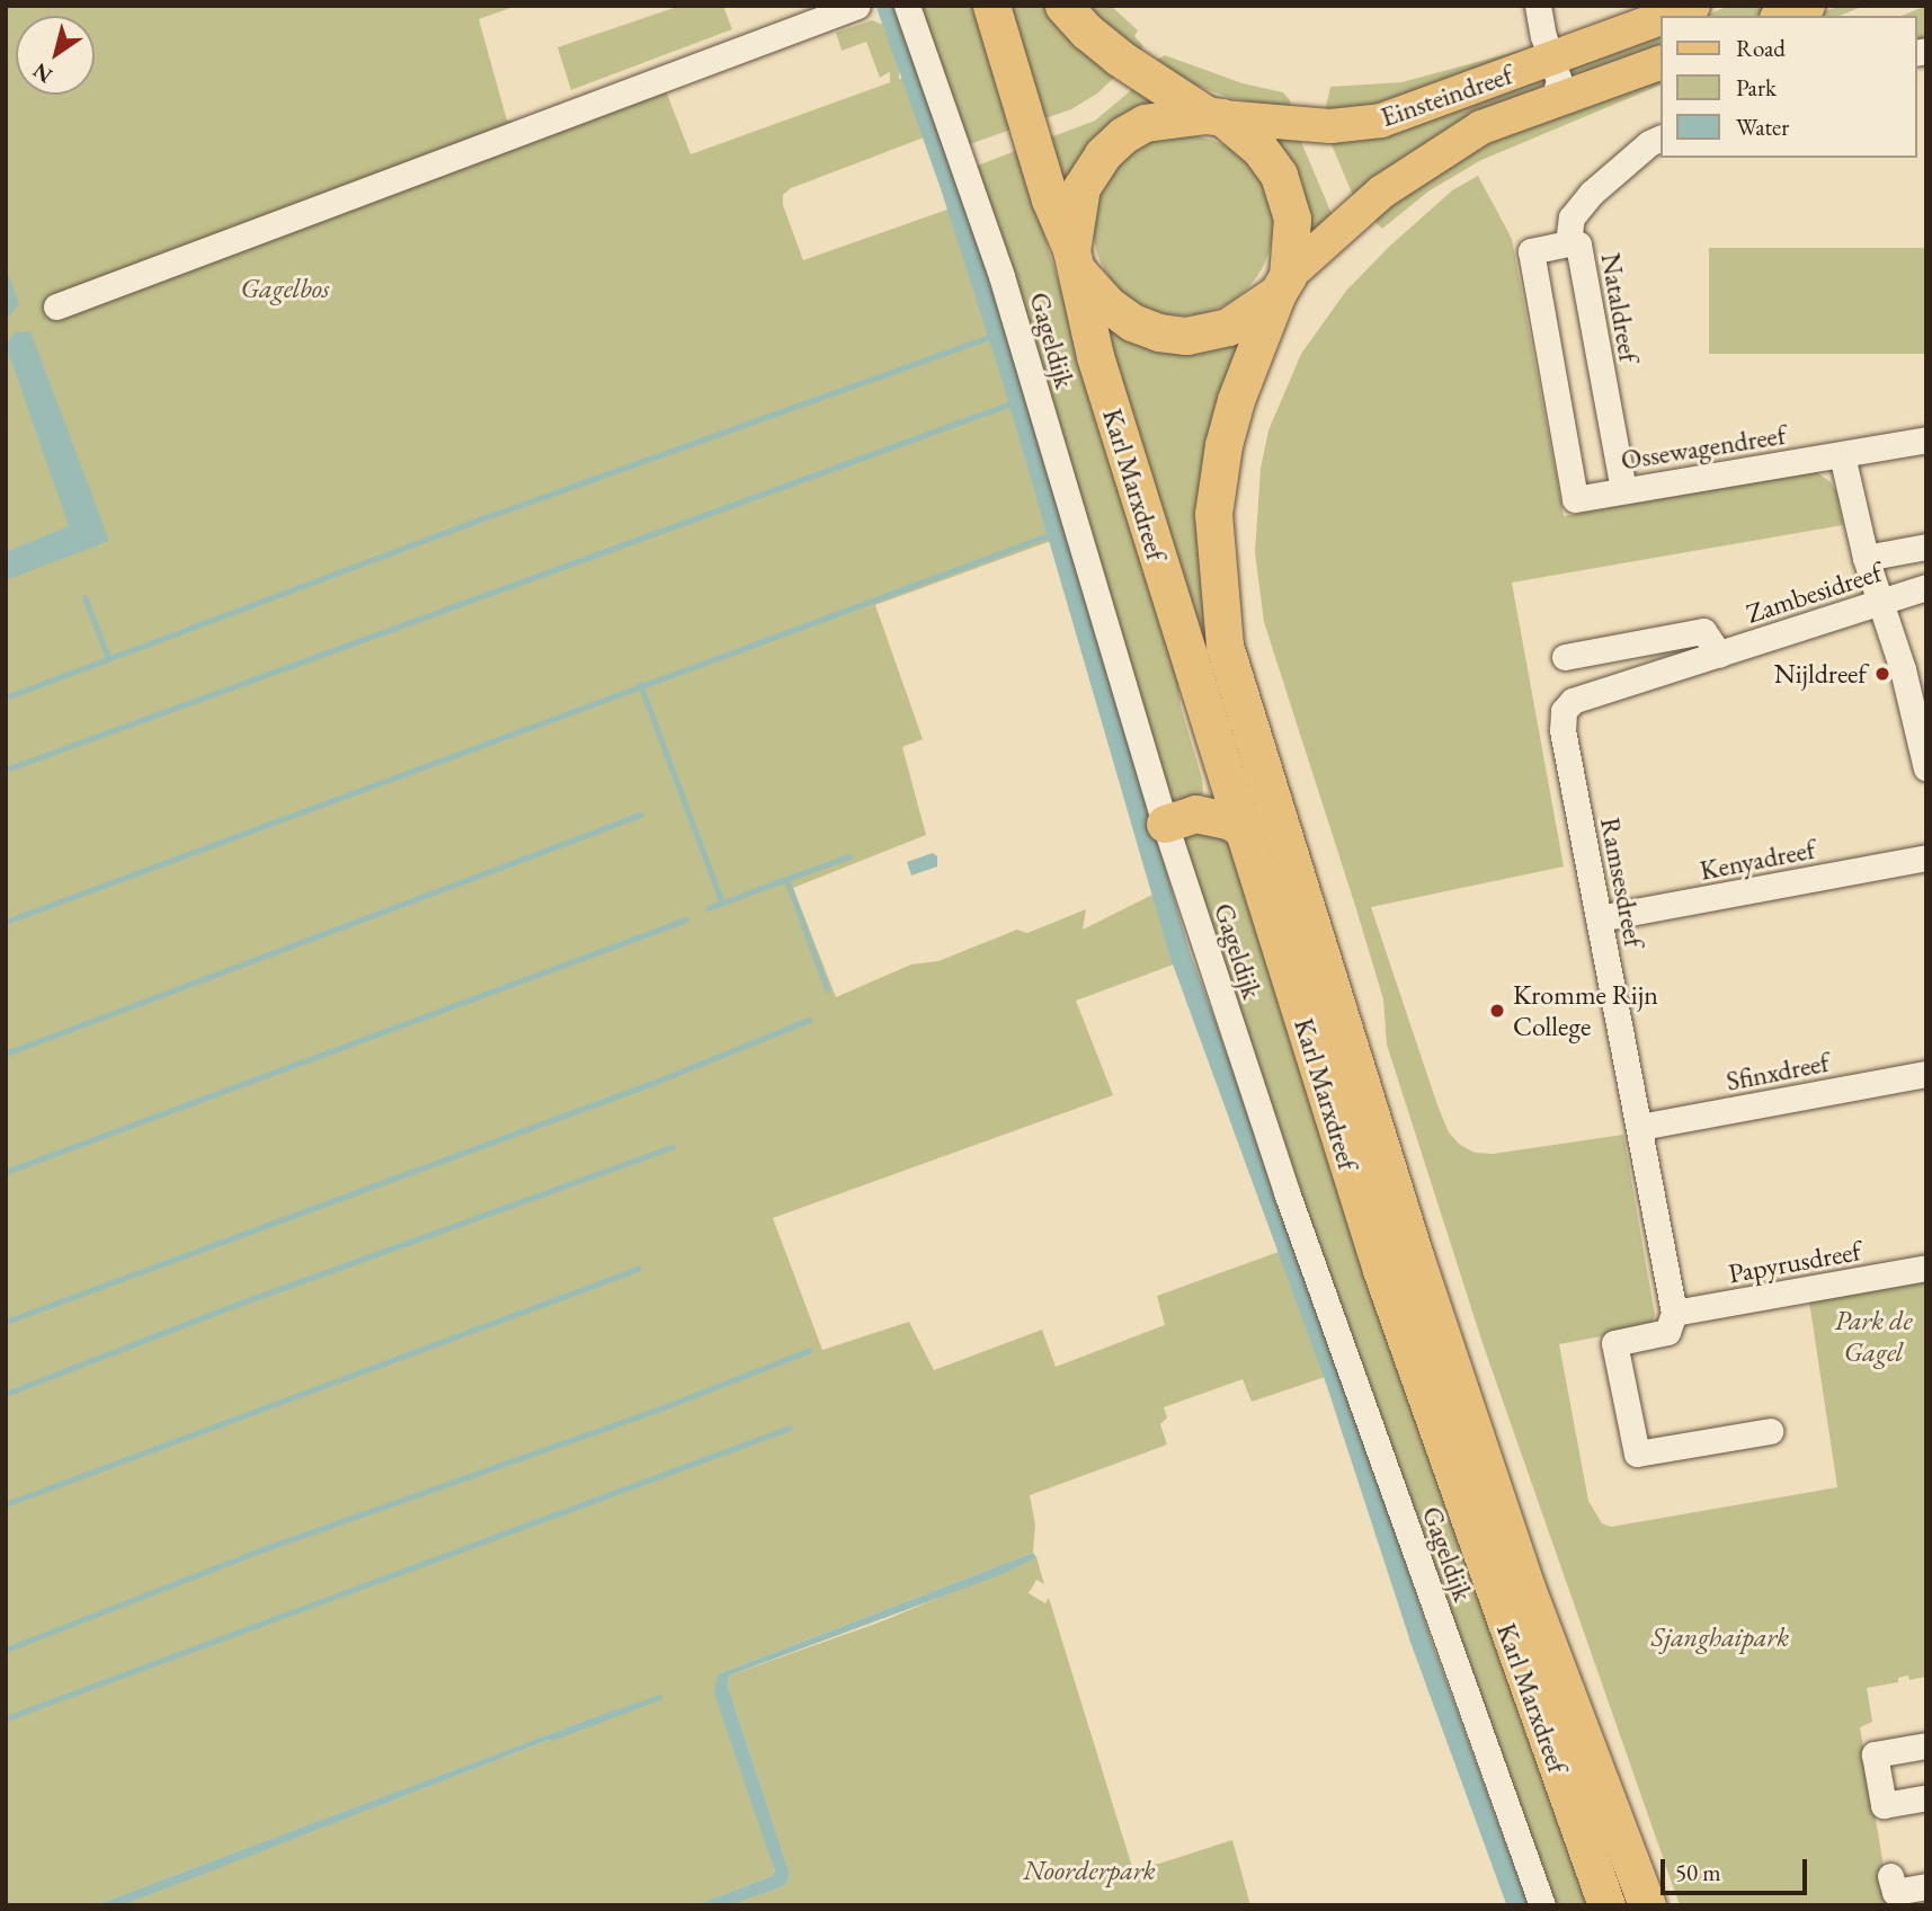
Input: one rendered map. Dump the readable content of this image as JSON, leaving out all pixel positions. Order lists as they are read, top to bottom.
{
  "streets": {
    "highway": ["Karl Marxdreef"],
    "main road": ["Einsteindreef"],
    "street": [
      "Nataldreef",
      "Gageldijk",
      "Ossewagendreef",
      "Zambesidreef",
      "Kenyadreef",
      "Ramsesdreef",
      "Sfinxdreef",
      "Papyrusdreef"
    ]
  },
  "crossings": [
    ["Einsteindreef", "Karl Marxdreef"],
    ["Nataldreef", "Ossewagendreef"],
    ["Zambesidreef", "Ramsesdreef"],
    ["Kenyadreef", "Ramsesdreef"],
    ["Ramsesdreef", "Sfinxdreef"],
    ["Ramsesdreef", "Papyrusdreef"]
  ],
  "parks": [
    "Gagelbos",
    "Park de Gagel",
    "Sjanghaipark",
    "Noorderpark"
  ],
  "places": ["Nijldreef", "Kromme Rijn College"],
  "legend": ["Road", "Park", "Water"],
  "scale_bar": "50 m",
  "north": "bottom left"
}
